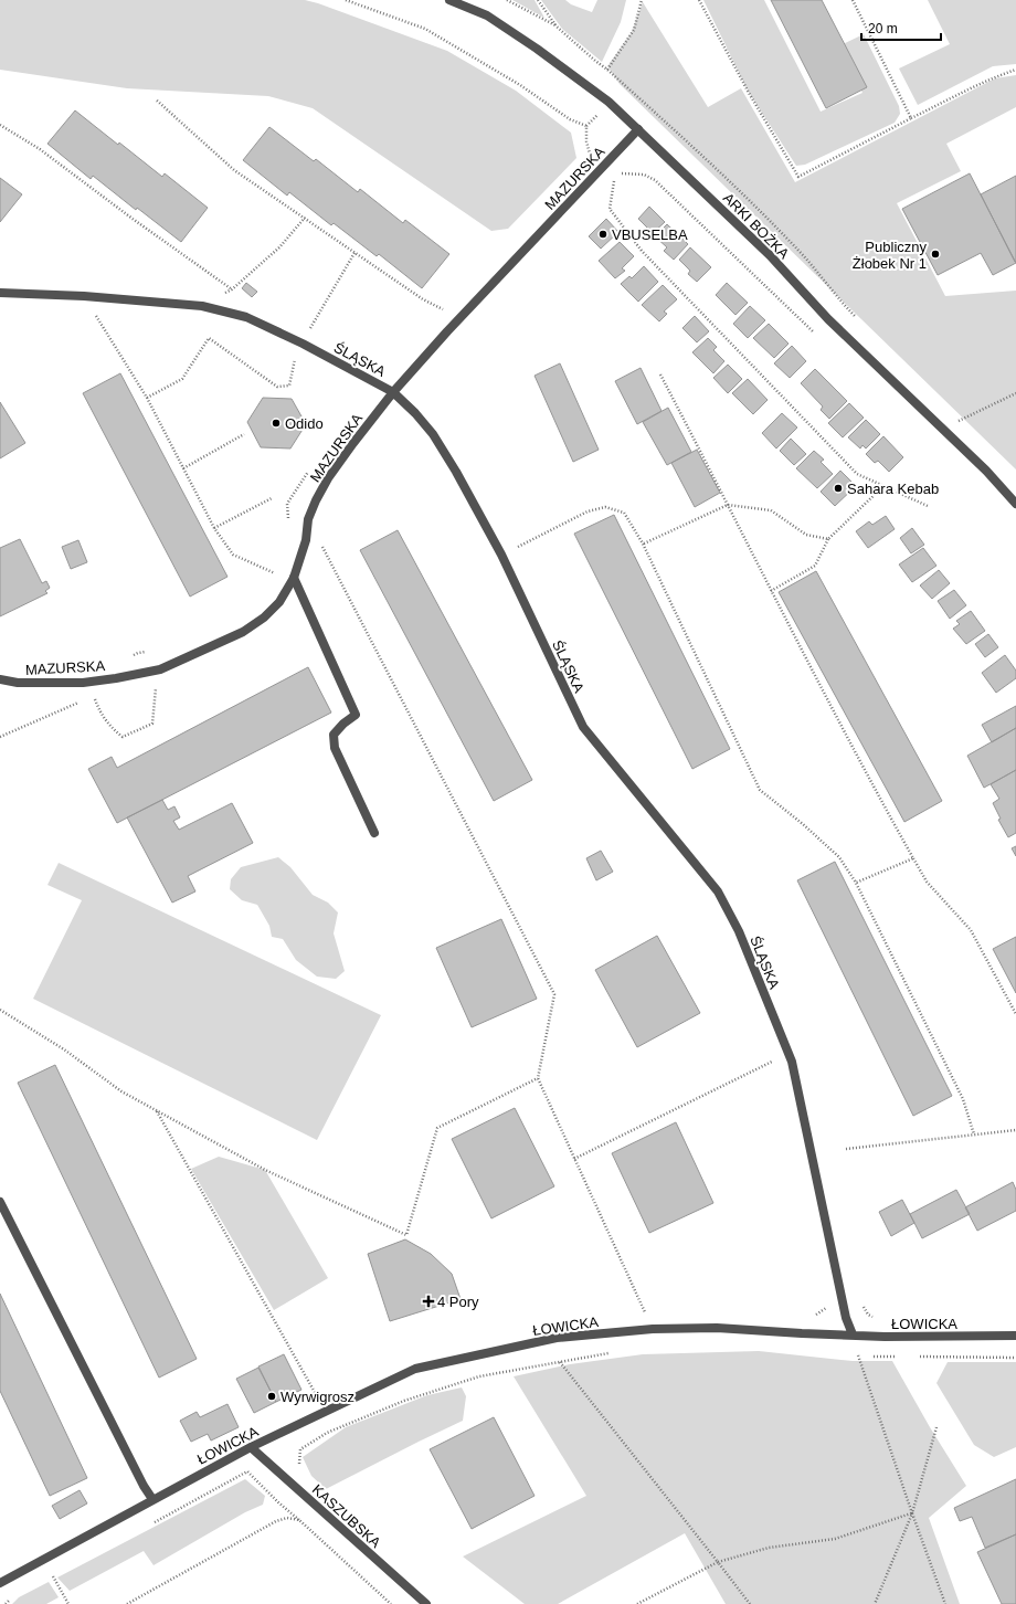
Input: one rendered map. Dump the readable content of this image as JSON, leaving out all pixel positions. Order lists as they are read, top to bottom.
{
  "streets": {
    "street": [
      "MAZURSKA",
      "ARKI BOŻKA",
      "ŚLĄSKA",
      "ŁOWICKA",
      "KASZUBSKA"
    ]
  },
  "crossings": [
    ["MAZURSKA", "ARKI BOŻKA"],
    ["MAZURSKA", "ŚLĄSKA"],
    ["ŚLĄSKA", "ŁOWICKA"],
    ["ŁOWICKA", "KASZUBSKA"]
  ],
  "places": {
    "other": [
      "VBUSELBA",
      "Publiczny Żłobek Nr 1",
      "Odido",
      "Sahara Kebab",
      "Wyrwigrosz"
    ],
    "health": ["4 Pory"]
  },
  "scale_bar": "20 m"
}
